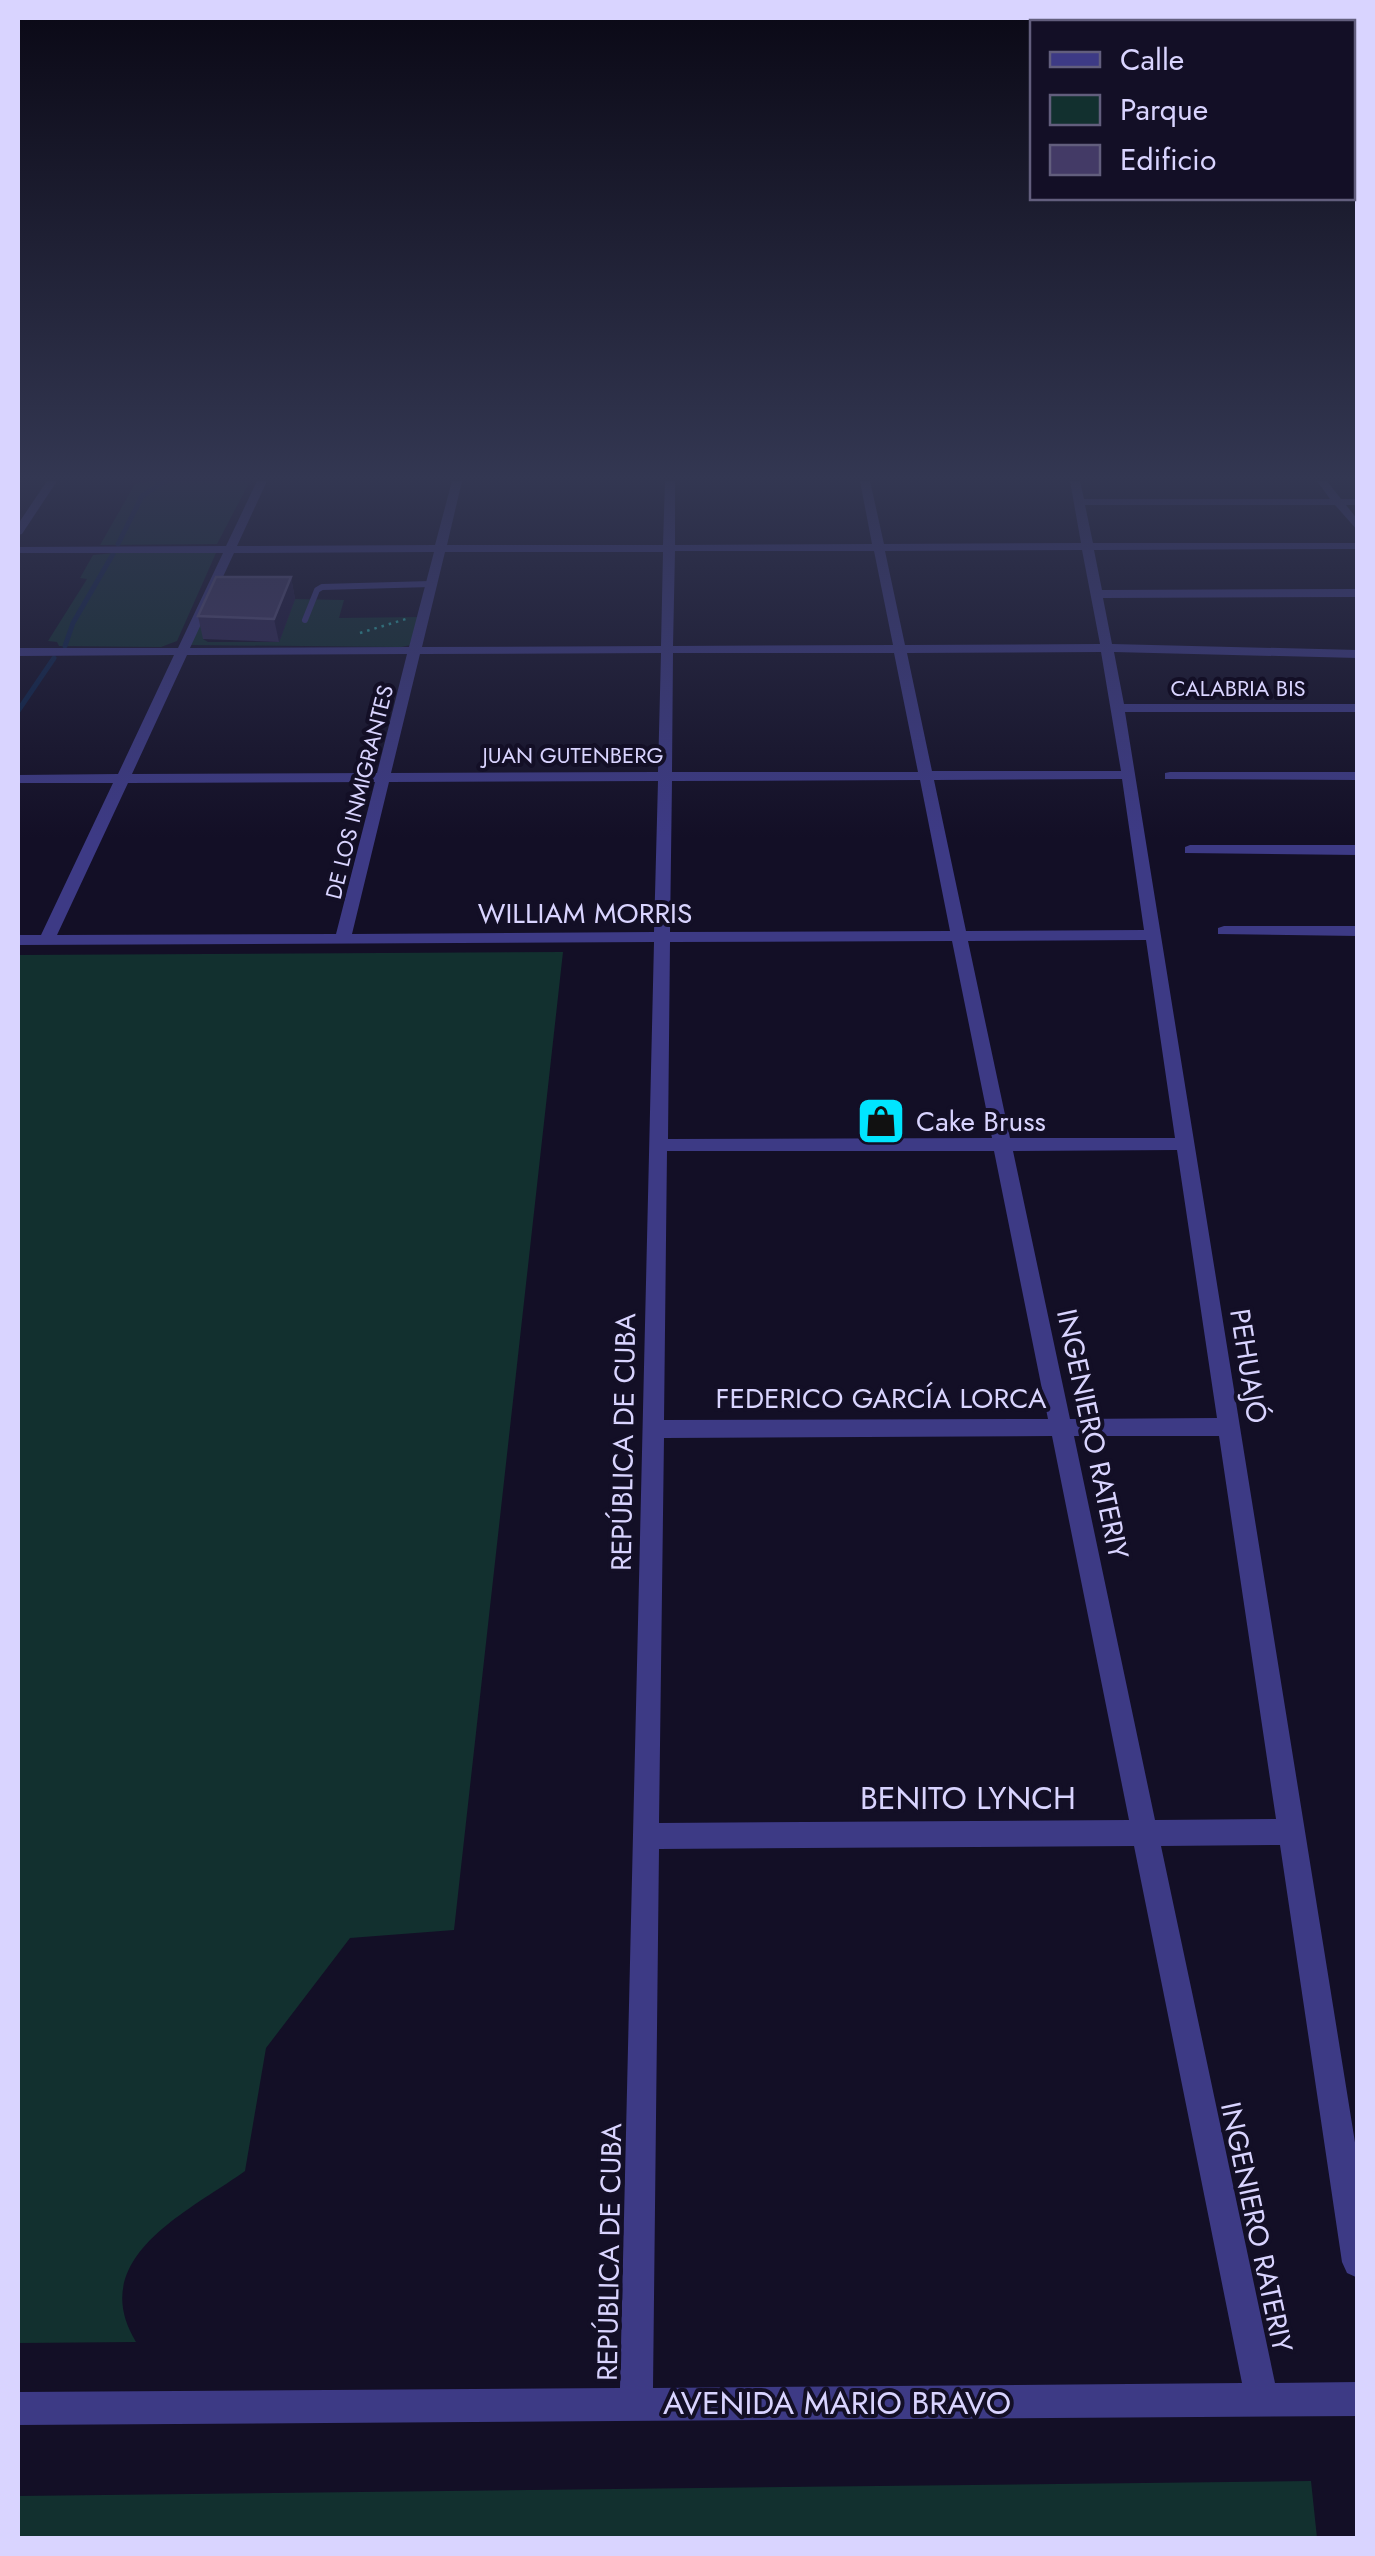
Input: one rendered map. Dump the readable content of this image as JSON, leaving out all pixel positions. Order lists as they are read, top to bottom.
{
  "streets": {
    "street": [
      "CALABRIA BIS",
      "JUAN GUTENBERG",
      "DE LOS INMIGRANTES",
      "WILLIAM MORRIS",
      "PEHUAJÓ",
      "FEDERICO GARCÍA LORCA",
      "INGENIERO RATERIY",
      "REPÚBLICA DE CUBA",
      "BENITO LYNCH",
      "AVENIDA MARIO BRAVO"
    ]
  },
  "crossings": [
    ["CALABRIA BIS", "PEHUAJÓ"],
    ["JUAN GUTENBERG", "DE LOS INMIGRANTES"],
    ["JUAN GUTENBERG", "PEHUAJÓ"],
    ["JUAN GUTENBERG", "INGENIERO RATERIY"],
    ["JUAN GUTENBERG", "REPÚBLICA DE CUBA"],
    ["DE LOS INMIGRANTES", "WILLIAM MORRIS"],
    ["WILLIAM MORRIS", "PEHUAJÓ"],
    ["WILLIAM MORRIS", "INGENIERO RATERIY"],
    ["WILLIAM MORRIS", "REPÚBLICA DE CUBA"],
    ["PEHUAJÓ", "FEDERICO GARCÍA LORCA"],
    ["PEHUAJÓ", "BENITO LYNCH"],
    ["FEDERICO GARCÍA LORCA", "INGENIERO RATERIY"],
    ["FEDERICO GARCÍA LORCA", "REPÚBLICA DE CUBA"],
    ["INGENIERO RATERIY", "BENITO LYNCH"],
    ["INGENIERO RATERIY", "AVENIDA MARIO BRAVO"],
    ["REPÚBLICA DE CUBA", "BENITO LYNCH"],
    ["REPÚBLICA DE CUBA", "AVENIDA MARIO BRAVO"]
  ],
  "places": {
    "shop": ["Cake Bruss"]
  },
  "legend": ["Calle", "Parque", "Edificio"]
}
